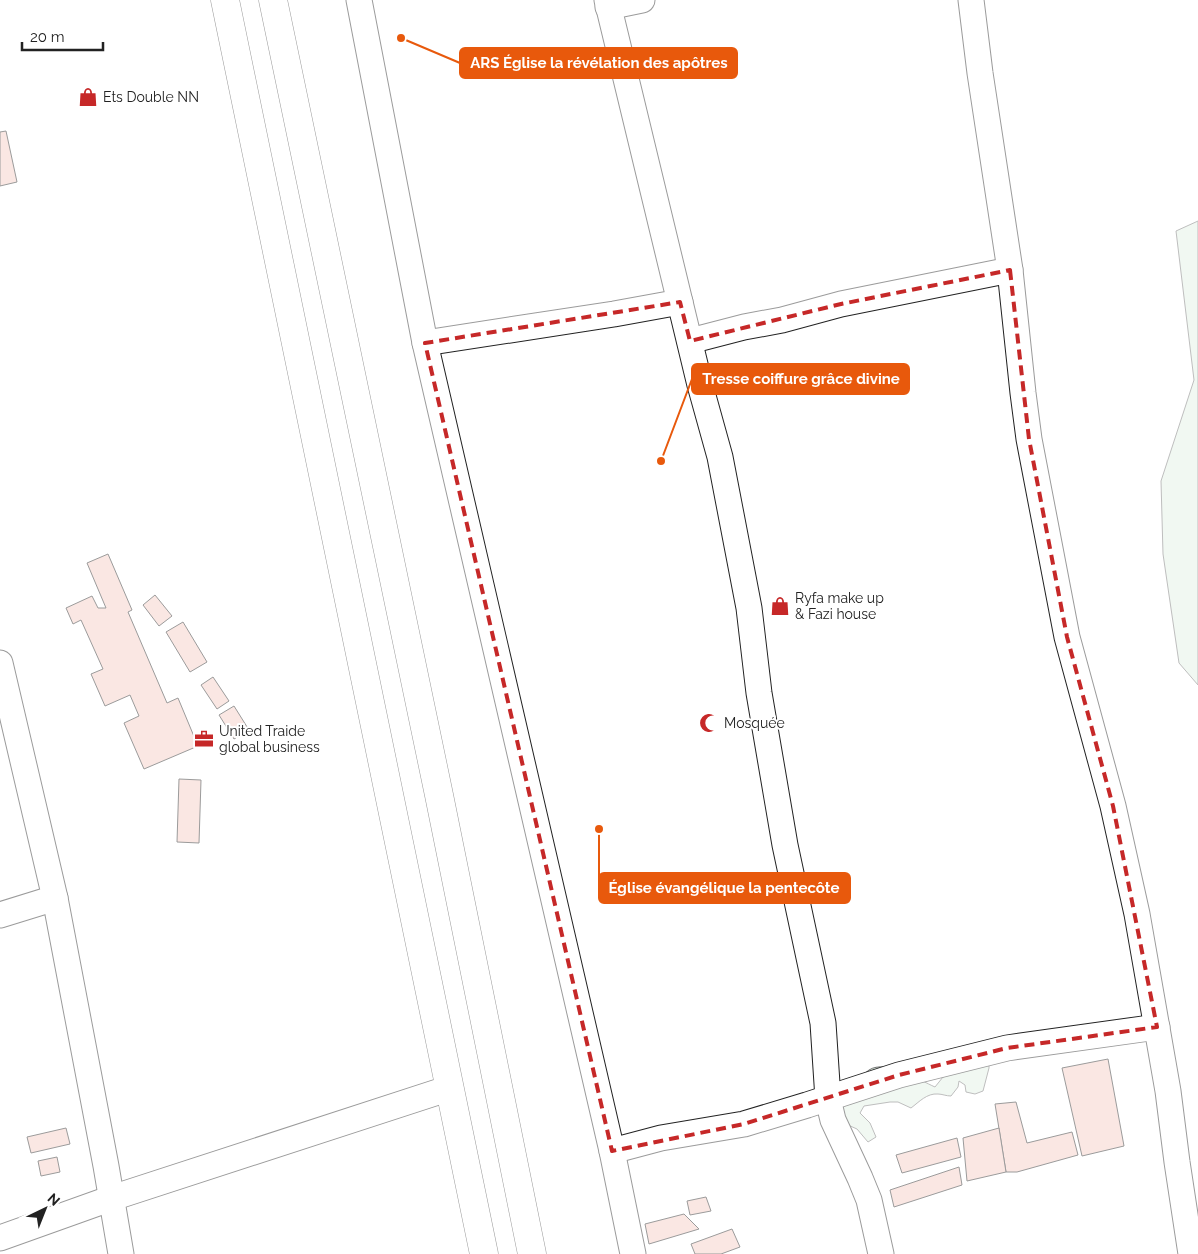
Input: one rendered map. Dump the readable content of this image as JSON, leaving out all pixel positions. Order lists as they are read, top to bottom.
{
  "places": {
    "other": ["ARS Église la révélation des apôtres", "Tresse coiffure grâce divine", "Église évangélique la pentecôte"],
    "shop": ["Ets Double NN", "Ryfa make up & Fazi house"],
    "mosque": ["Mosquée"],
    "office": ["United Traide global business"]
  },
  "scale_bar": "20 m",
  "north": "top right"
}
